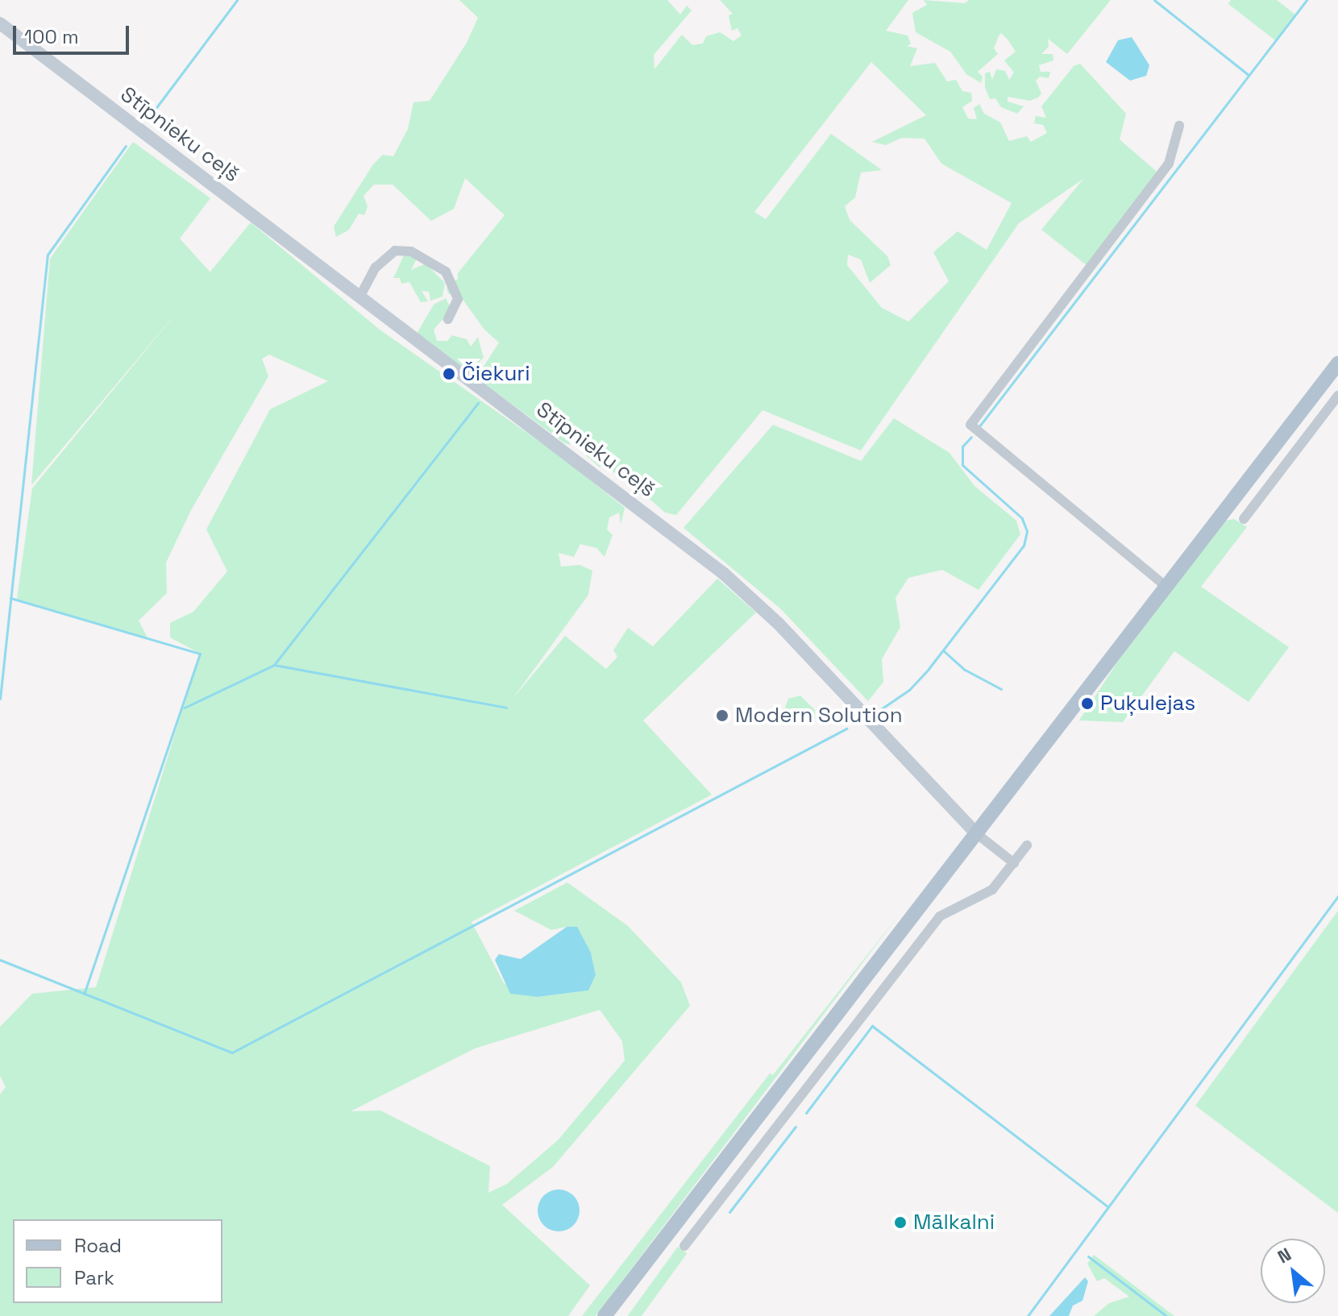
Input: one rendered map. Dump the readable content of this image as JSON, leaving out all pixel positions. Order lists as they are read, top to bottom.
{
  "streets": {
    "main road": ["Stīpnieku ceļš"]
  },
  "places": [
    "Čiekuri",
    "Puķulejas",
    "Modern Solution",
    "Mālkalni"
  ],
  "legend": ["Road", "Park"],
  "scale_bar": "100 m",
  "north": "top left"
}
